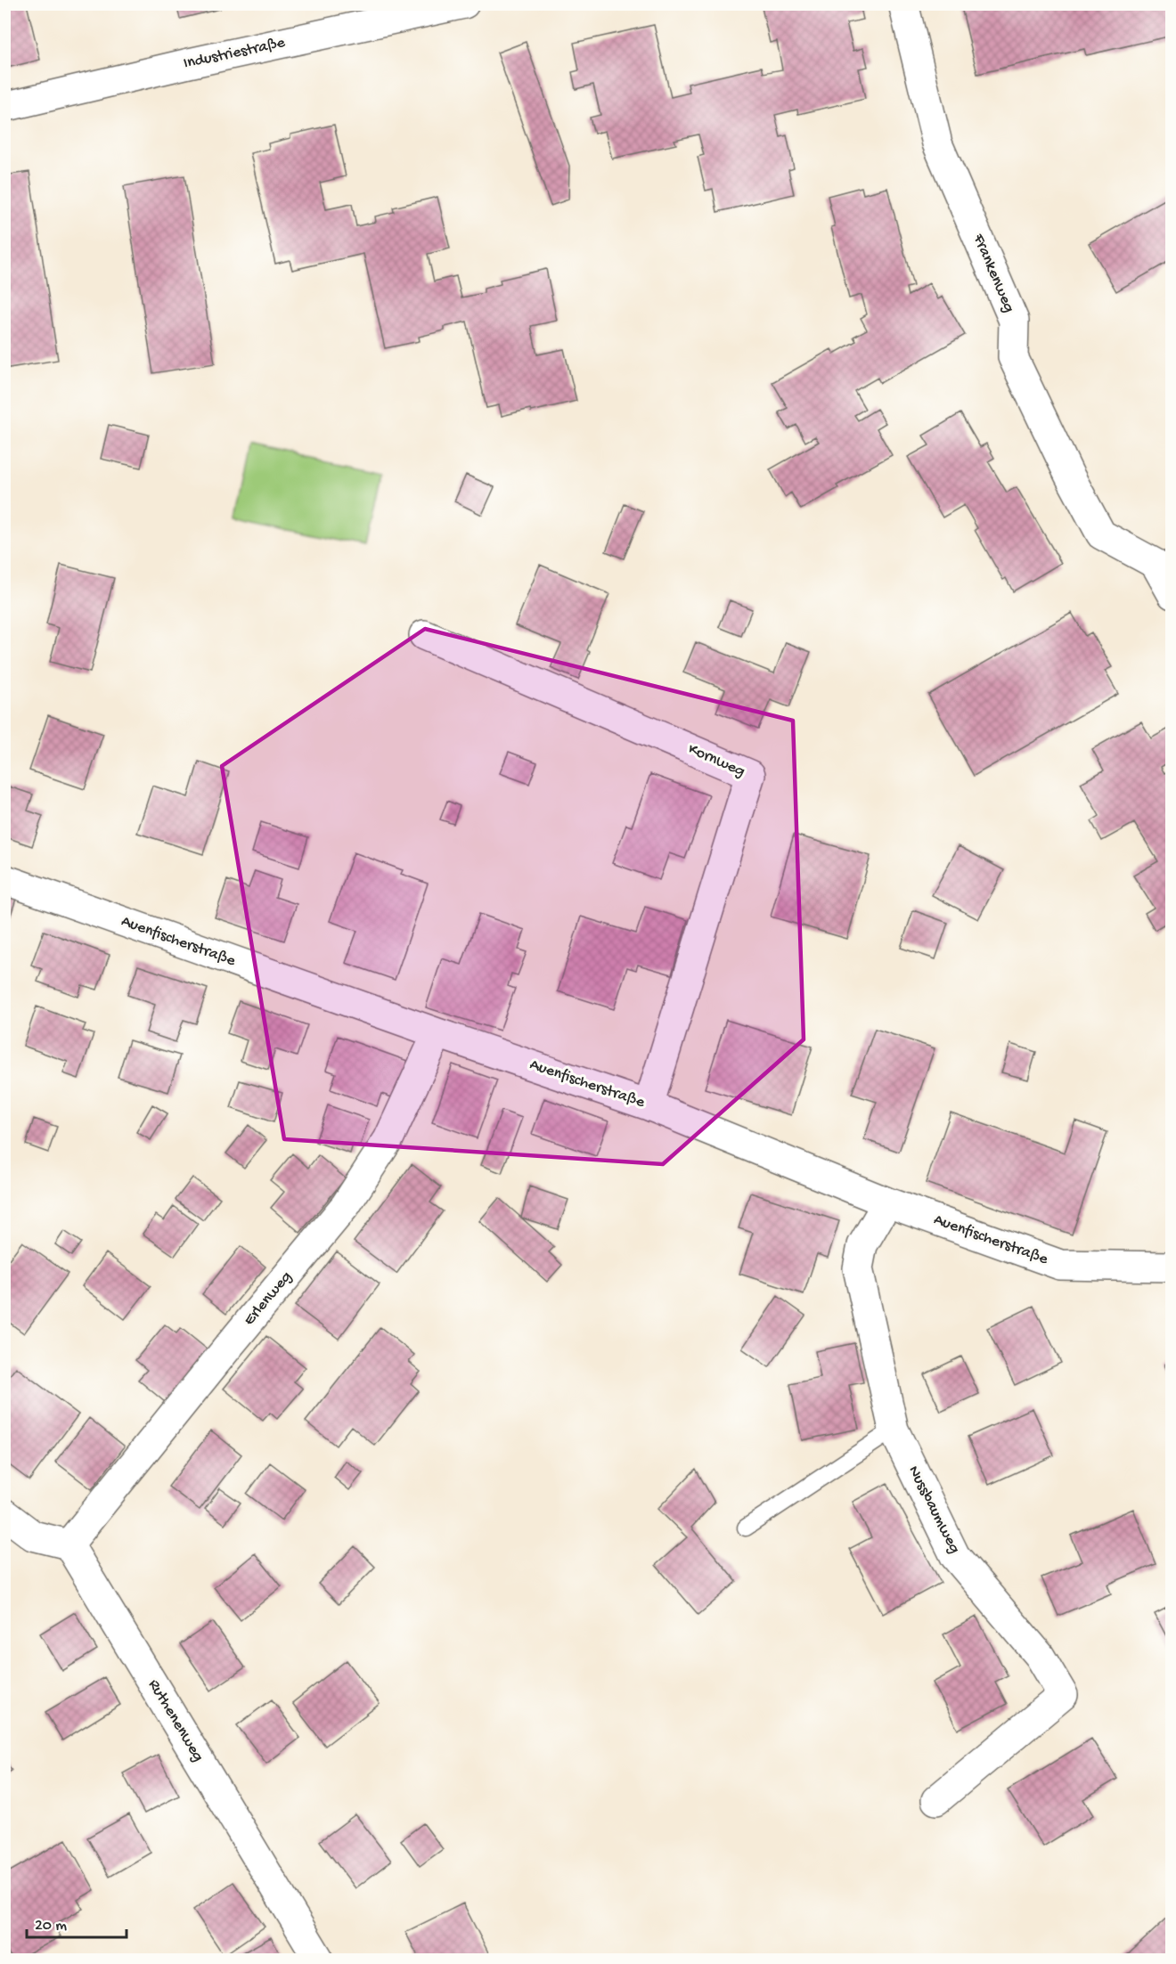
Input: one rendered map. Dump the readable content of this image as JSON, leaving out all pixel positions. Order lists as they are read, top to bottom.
{
  "streets": {
    "street": [
      "Industriestraße",
      "Frankenweg",
      "Kornweg",
      "Auenfischerstraße",
      "Erlenweg",
      "Nussbaumweg",
      "Ruthenenweg"
    ]
  },
  "crossings": [
    ["Kornweg", "Auenfischerstraße"],
    ["Auenfischerstraße", "Erlenweg"],
    ["Auenfischerstraße", "Nussbaumweg"],
    ["Erlenweg", "Ruthenenweg"]
  ],
  "scale_bar": "20 m"
}
